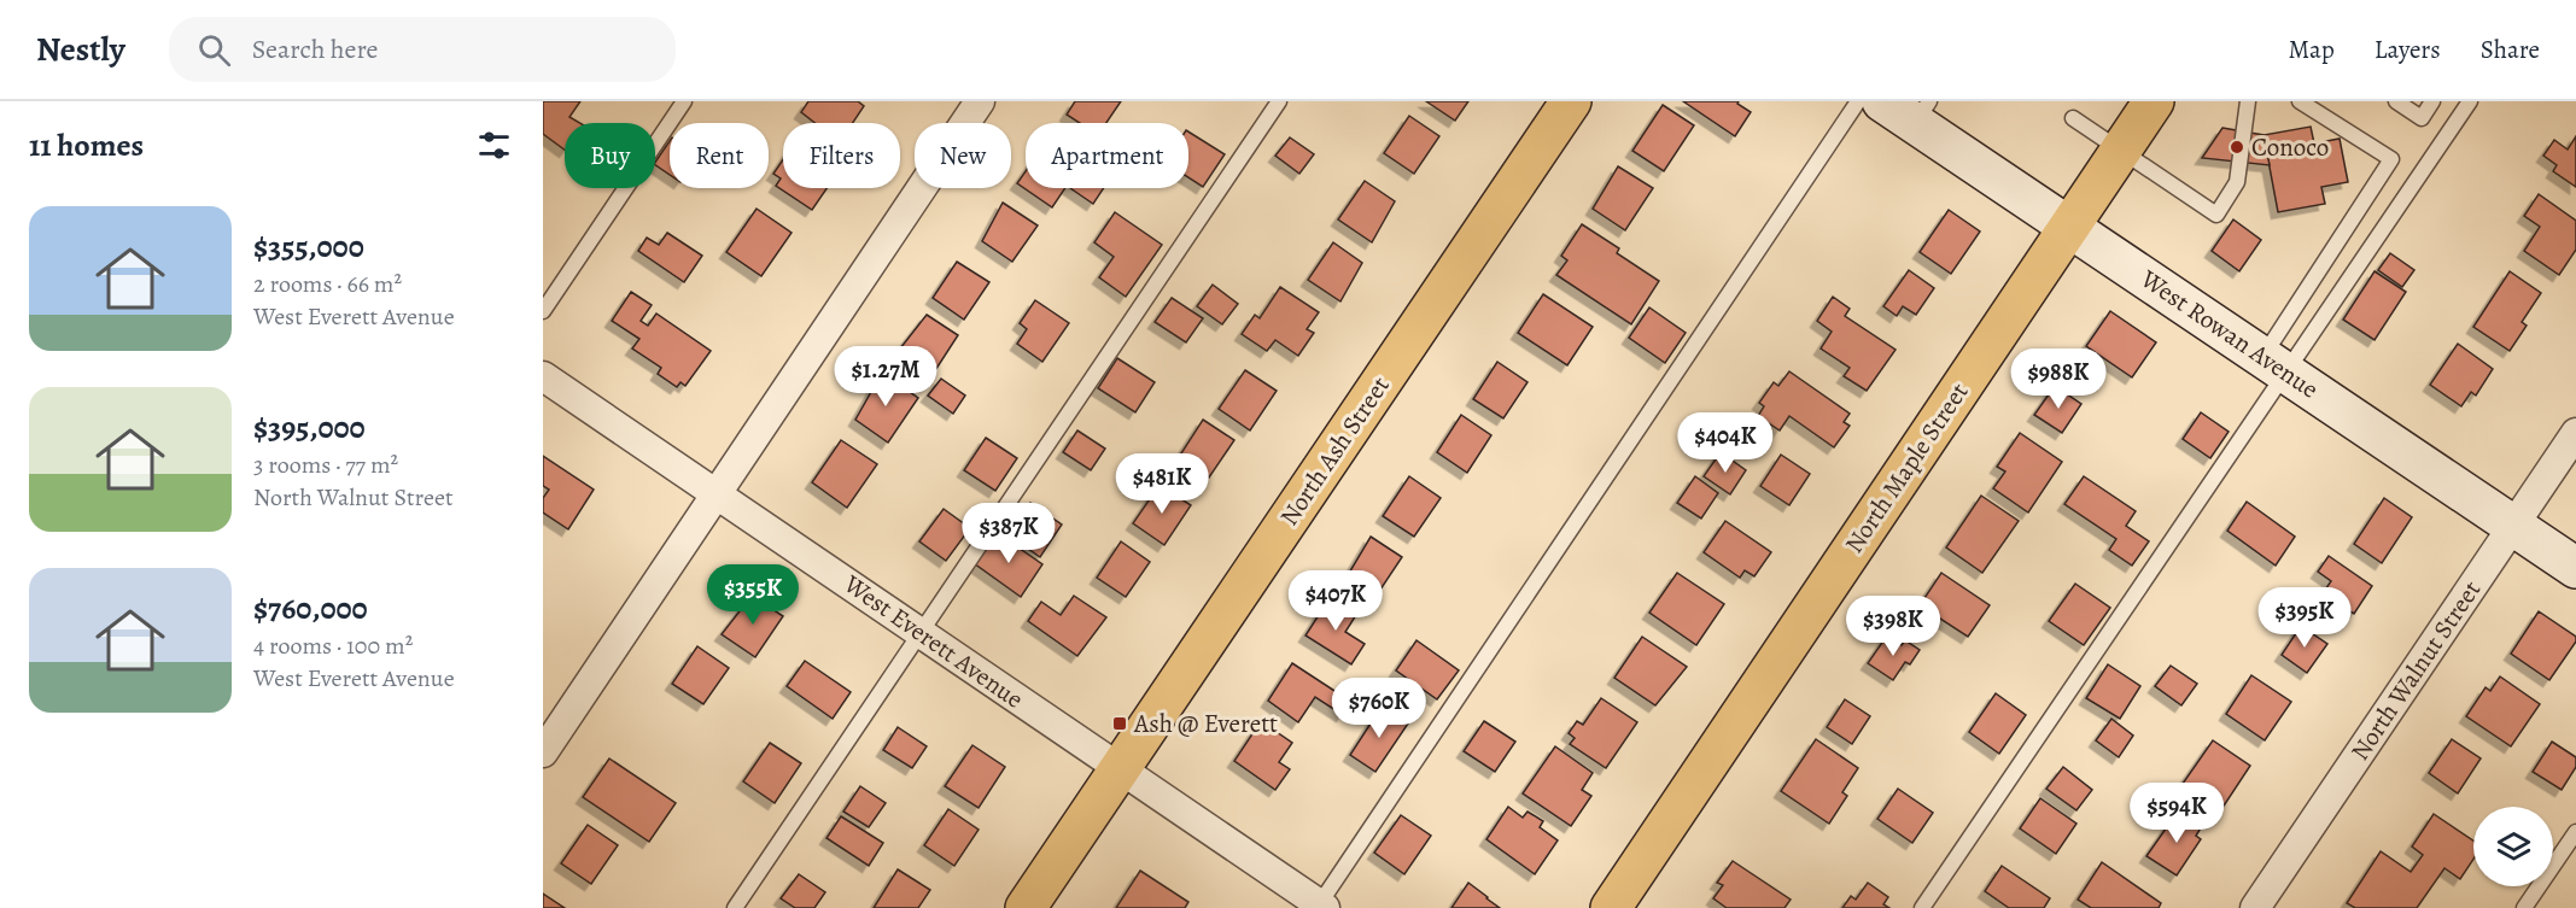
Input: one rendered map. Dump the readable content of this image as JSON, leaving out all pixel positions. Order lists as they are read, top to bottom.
{
  "streets": {
    "main road": ["North Ash Street", "North Maple Street"],
    "street": ["West Rowan Avenue", "West Everett Avenue", "North Walnut Street"]
  },
  "crossings": [
    ["West Rowan Avenue", "North Maple Street"],
    ["West Rowan Avenue", "North Walnut Street"],
    ["North Ash Street", "West Everett Avenue"]
  ],
  "places": {
    "other": ["Conoco"],
    "transit": ["Ash @ Everett"]
  },
  "page": {
    "header": "Nestly",
    "search": "Search here",
    "nav": ["Map", "Layers", "Share"],
    "heading": "11 homes",
    "chip": [
      "Buy",
      "Rent",
      "Filters",
      "New",
      "Apartment"
    ],
    "list": [
      {
        "name": "$355,000",
        "note": "2 rooms · 66 m² · West Everett Avenue"
      },
      {
        "name": "$395,000",
        "note": "3 rooms · 77 m² · North Walnut Street"
      },
      {
        "name": "$760,000",
        "note": "4 rooms · 100 m² · West Everett Avenue"
      }
    ],
    "price": [
      "$1.27M",
      "$988K",
      "$404K",
      "$481K",
      "$387K",
      "$355K",
      "$407K",
      "$395K",
      "$398K",
      "$760K",
      "$594K"
    ]
  }
}
